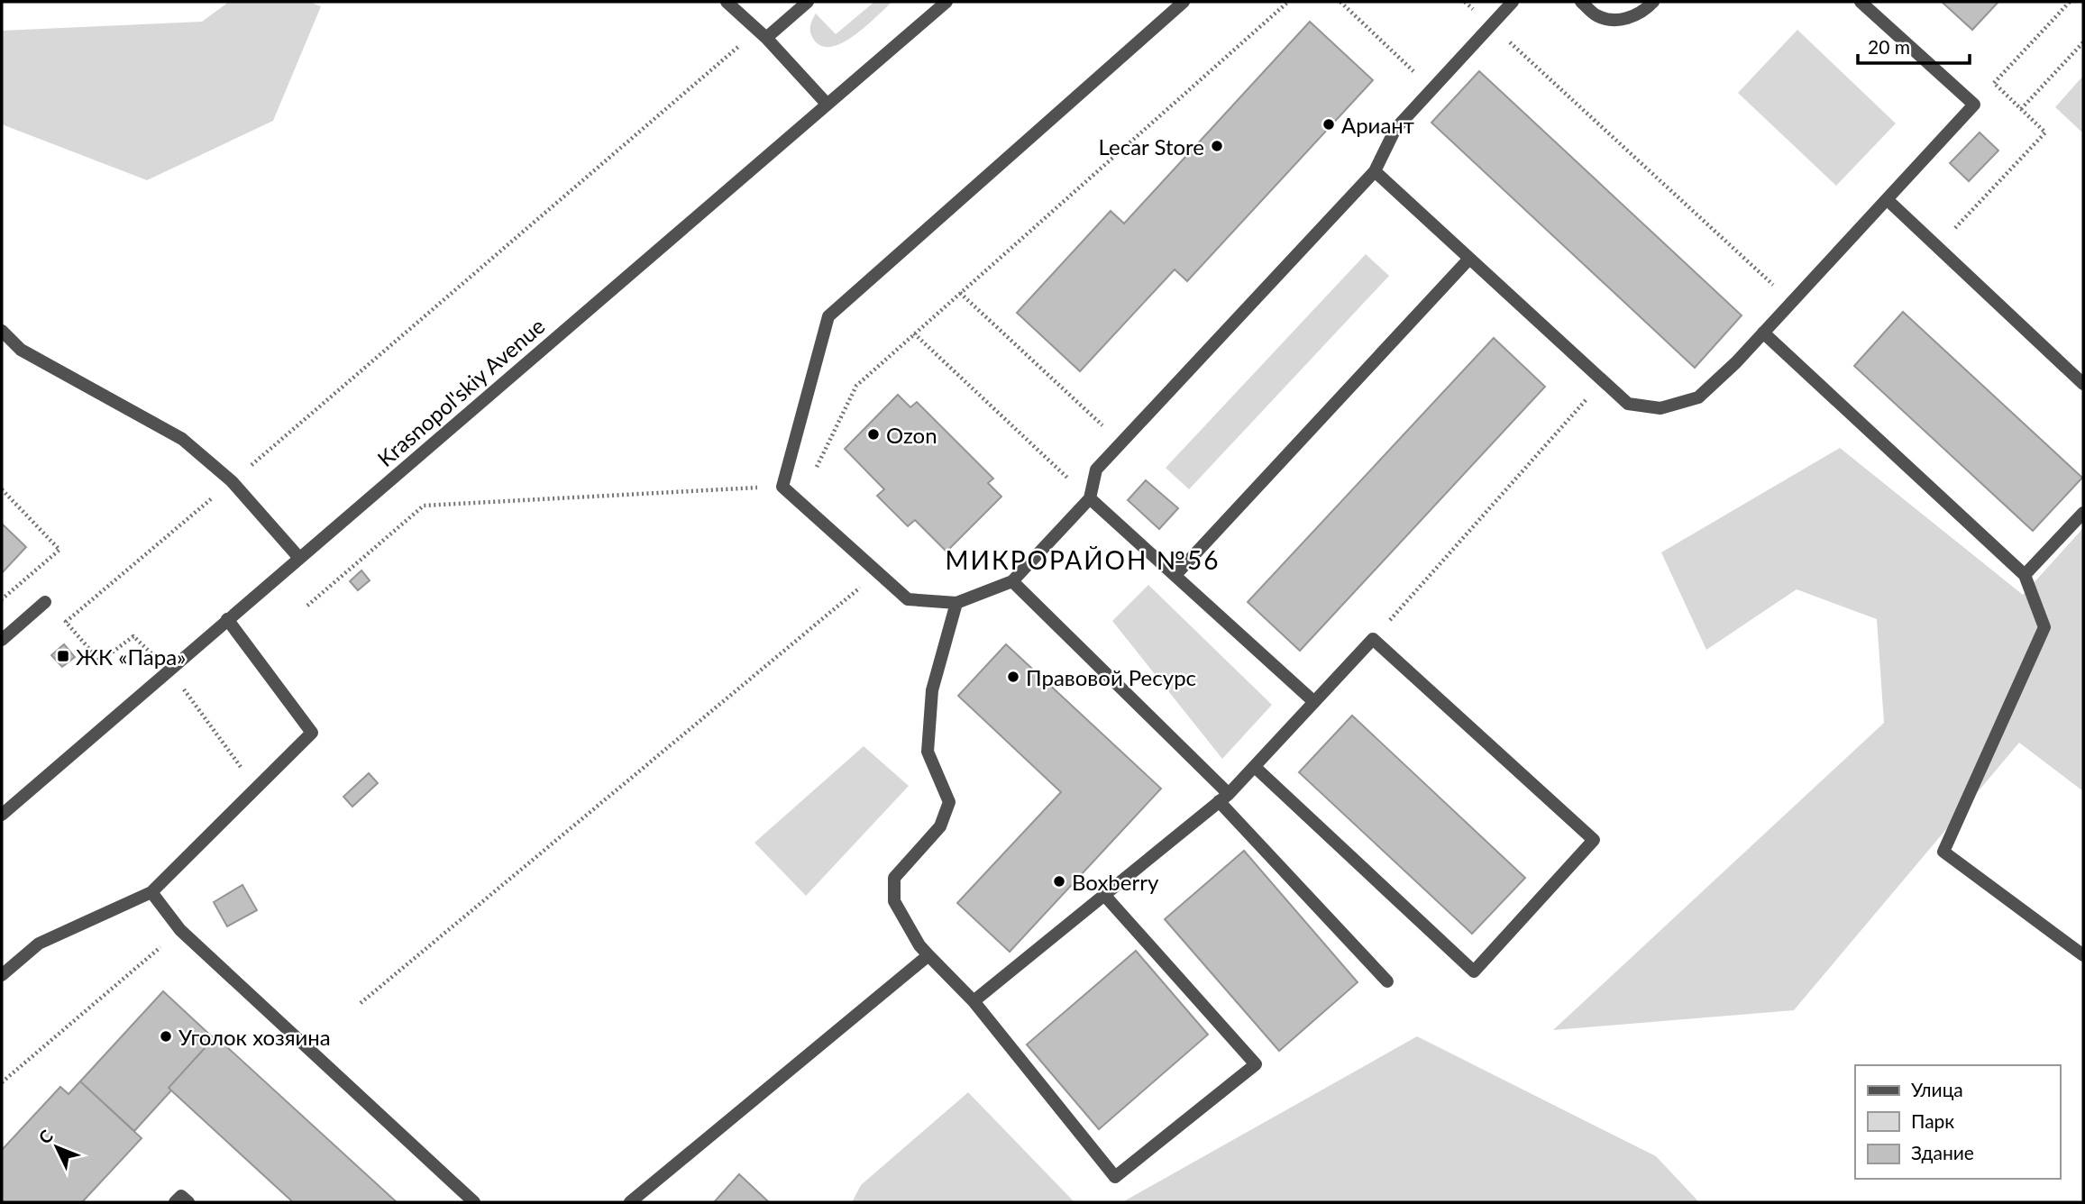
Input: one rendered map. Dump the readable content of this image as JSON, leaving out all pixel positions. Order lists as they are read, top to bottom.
{
  "streets": {
    "street": ["Krasnopol'skiy Avenue"]
  },
  "districts": ["МИКРОРАЙОН №56"],
  "places": {
    "other": [
      "Ариант",
      "Lecar Store",
      "Ozon",
      "Правовой Ресурс",
      "Boxberry",
      "Уголок хозяина"
    ],
    "transit": ["ЖК «Пара»"]
  },
  "legend": ["Улица", "Парк", "Здание"],
  "scale_bar": "20 m",
  "north": "top left"
}
